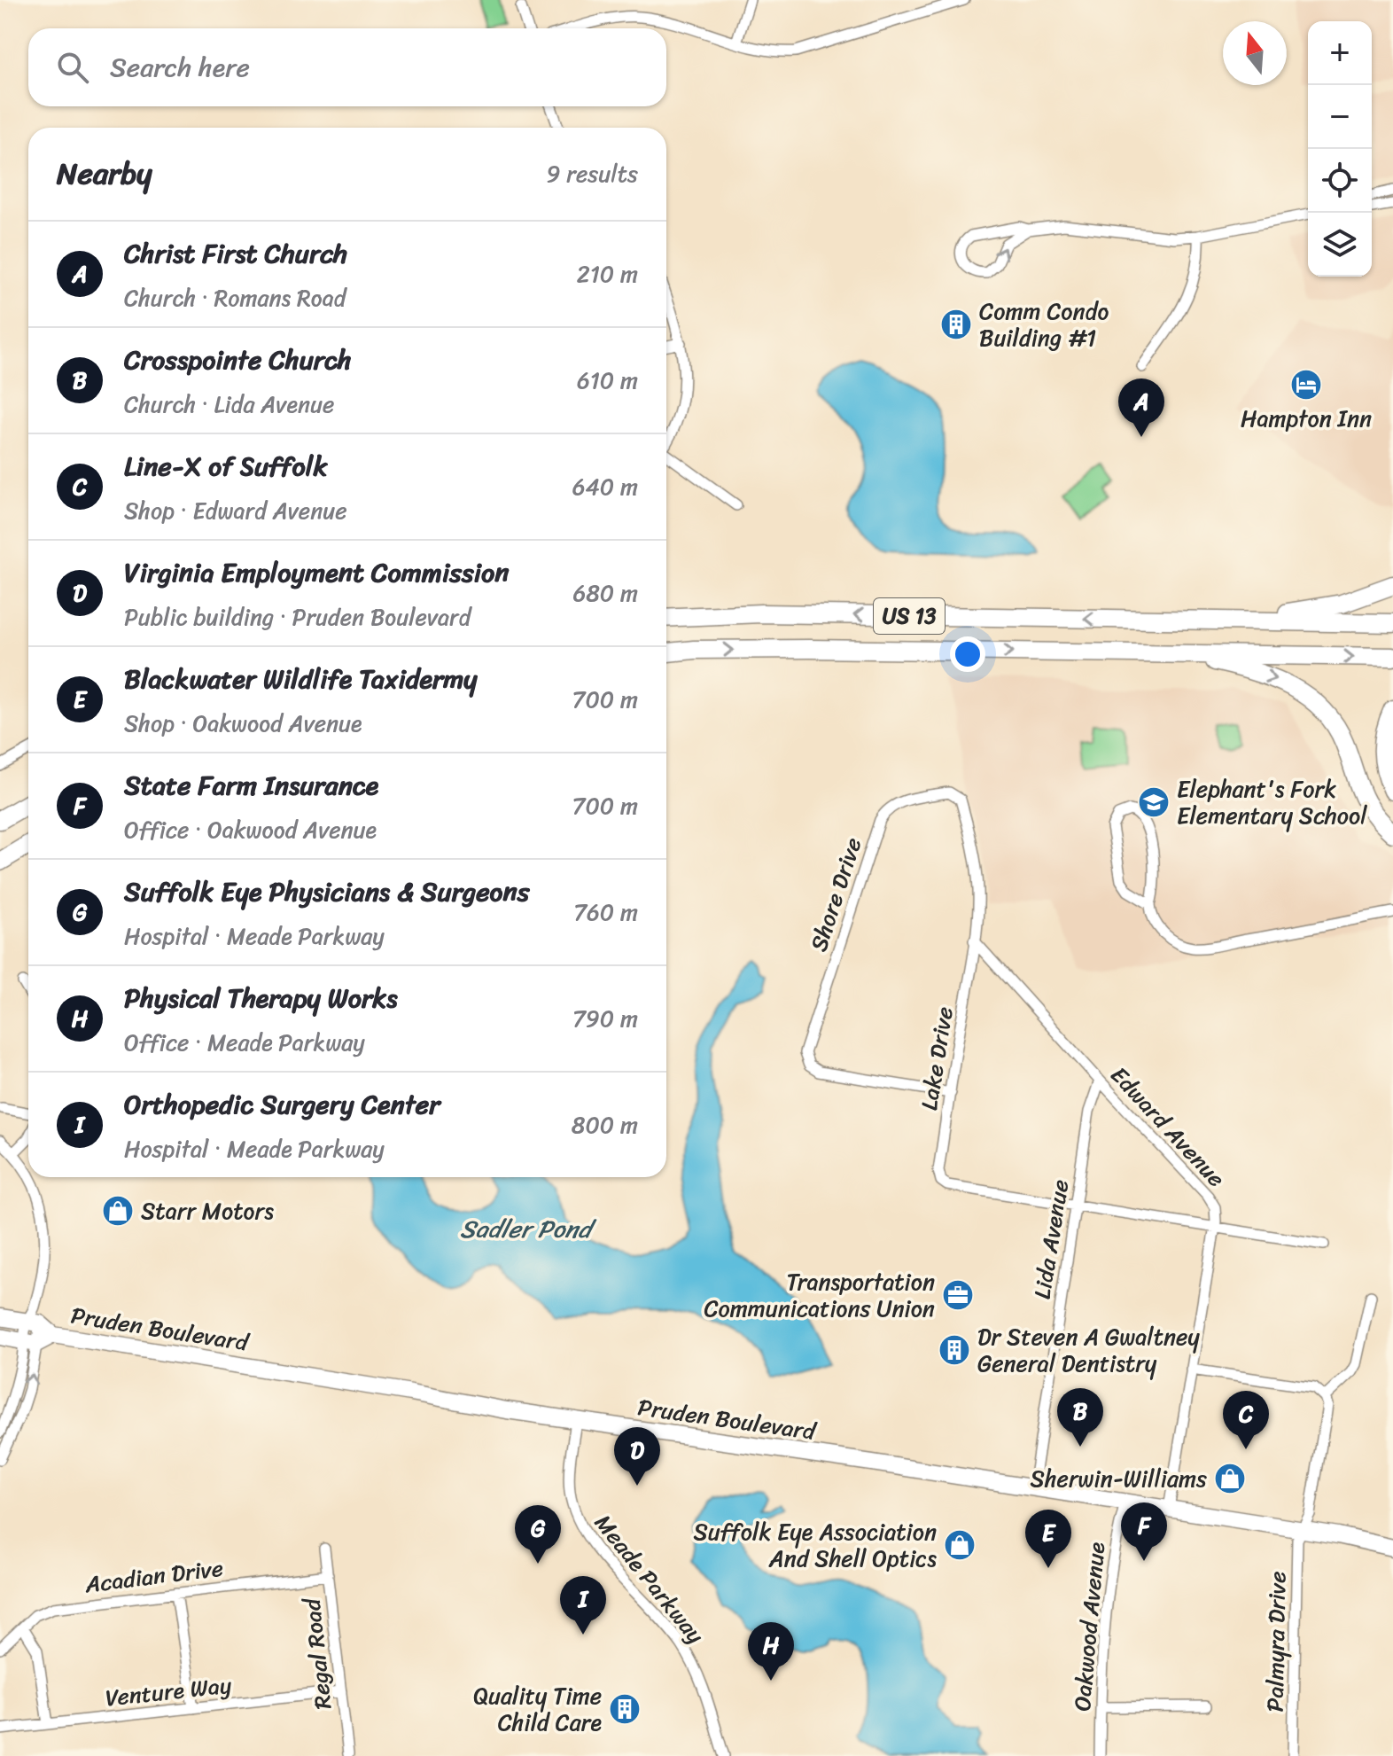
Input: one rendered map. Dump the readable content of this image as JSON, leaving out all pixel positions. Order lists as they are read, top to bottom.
{
  "streets": {
    "highway": ["US 13"],
    "main road": ["Pruden Boulevard"],
    "street": [
      "Shore Drive",
      "Lake Drive",
      "Edward Avenue",
      "Lida Avenue",
      "Acadian Drive",
      "Meade Parkway",
      "Oakwood Avenue",
      "Palmyra Drive",
      "Regal Road",
      "Venture Way"
    ]
  },
  "crossings": [
    ["Shore Drive", "Lake Drive"],
    ["Shore Drive", "Edward Avenue"],
    ["Lake Drive", "Edward Avenue"],
    ["Lake Drive", "Lida Avenue"],
    ["Edward Avenue", "Lida Avenue"],
    ["Edward Avenue", "Pruden Boulevard"],
    ["Lida Avenue", "Pruden Boulevard"],
    ["Pruden Boulevard", "Meade Parkway"],
    ["Pruden Boulevard", "Oakwood Avenue"],
    ["Pruden Boulevard", "Palmyra Drive"],
    ["Acadian Drive", "Regal Road"],
    ["Regal Road", "Venture Way"]
  ],
  "water": ["Sadler Pond"],
  "places": {
    "building": ["Comm Condo Building #1", "Dr Steven A Gwaltney General Dentistry", "Quality Time Child Care"],
    "hotel": ["Hampton Inn"],
    "school or university": ["Elephant's Fork Elementary School"],
    "shop": ["Starr Motors", "Sherwin-Williams", "Suffolk Eye Association And Shell Optics"],
    "office": ["Transportation Communications Union"]
  },
  "north": "top",
  "page": {
    "map_buttons": ["+", "−"],
    "search": "Search here",
    "heading": ["Nearby", "9 results"],
    "list": [
      {
        "mark": "A",
        "name": "Christ First Church",
        "note": "Church · Romans Road",
        "value": "210 m"
      },
      {
        "mark": "B",
        "name": "Crosspointe Church",
        "note": "Church · Lida Avenue",
        "value": "610 m"
      },
      {
        "mark": "C",
        "name": "Line-X of Suffolk",
        "note": "Shop · Edward Avenue",
        "value": "640 m"
      },
      {
        "mark": "D",
        "name": "Virginia Employment Commission",
        "note": "Public building · Pruden Boulevard",
        "value": "680 m"
      },
      {
        "mark": "E",
        "name": "Blackwater Wildlife Taxidermy",
        "note": "Shop · Oakwood Avenue",
        "value": "700 m"
      },
      {
        "mark": "F",
        "name": "State Farm Insurance",
        "note": "Office · Oakwood Avenue",
        "value": "700 m"
      },
      {
        "mark": "G",
        "name": "Suffolk Eye Physicians & Surgeons",
        "note": "Hospital · Meade Parkway",
        "value": "760 m"
      },
      {
        "mark": "H",
        "name": "Physical Therapy Works",
        "note": "Office · Meade Parkway",
        "value": "790 m"
      },
      {
        "mark": "I",
        "name": "Orthopedic Surgery Center",
        "note": "Hospital · Meade Parkway",
        "value": "800 m"
      }
    ],
    "pins": [
      "A",
      "B",
      "C",
      "D",
      "F",
      "G",
      "E",
      "I",
      "H"
    ]
  }
}
